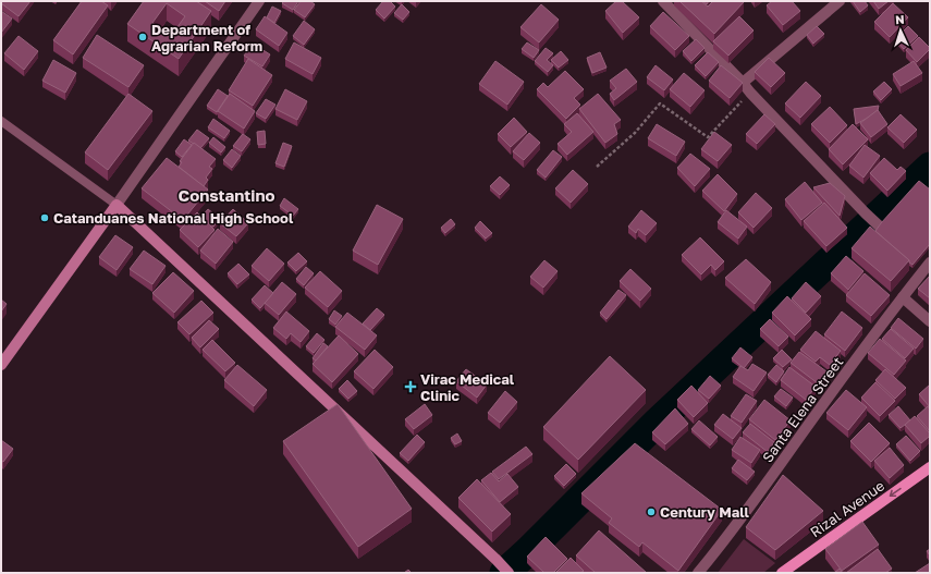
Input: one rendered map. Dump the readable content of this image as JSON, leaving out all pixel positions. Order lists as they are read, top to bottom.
{
  "streets": {
    "main road": ["Rizal Avenue"],
    "street": ["Santa Elena Street"]
  },
  "one_way": ["Rizal Avenue"],
  "districts": ["Constantino"],
  "places": {
    "other": ["Department of Agrarian Reform", "Catanduanes National High School", "Century Mall"],
    "health": ["Virac Medical Clinic"]
  },
  "north": "top"
}
